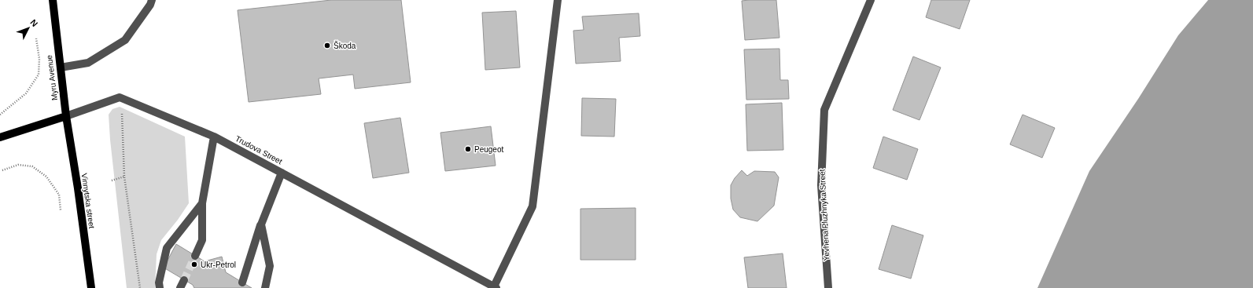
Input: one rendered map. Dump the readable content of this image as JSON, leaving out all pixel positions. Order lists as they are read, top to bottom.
{
  "streets": {
    "main road": ["Myru Avenue", "Trudova Street", "Vinnytska street"],
    "street": ["Yevhena Pluzhnyka Street"]
  },
  "crossings": [
    ["Myru Avenue", "Trudova Street"],
    ["Myru Avenue", "Vinnytska street"],
    ["Trudova Street", "Vinnytska street"]
  ],
  "places": ["Škoda", "Peugeot", "Ukr-Petrol"],
  "north": "top right"
}
